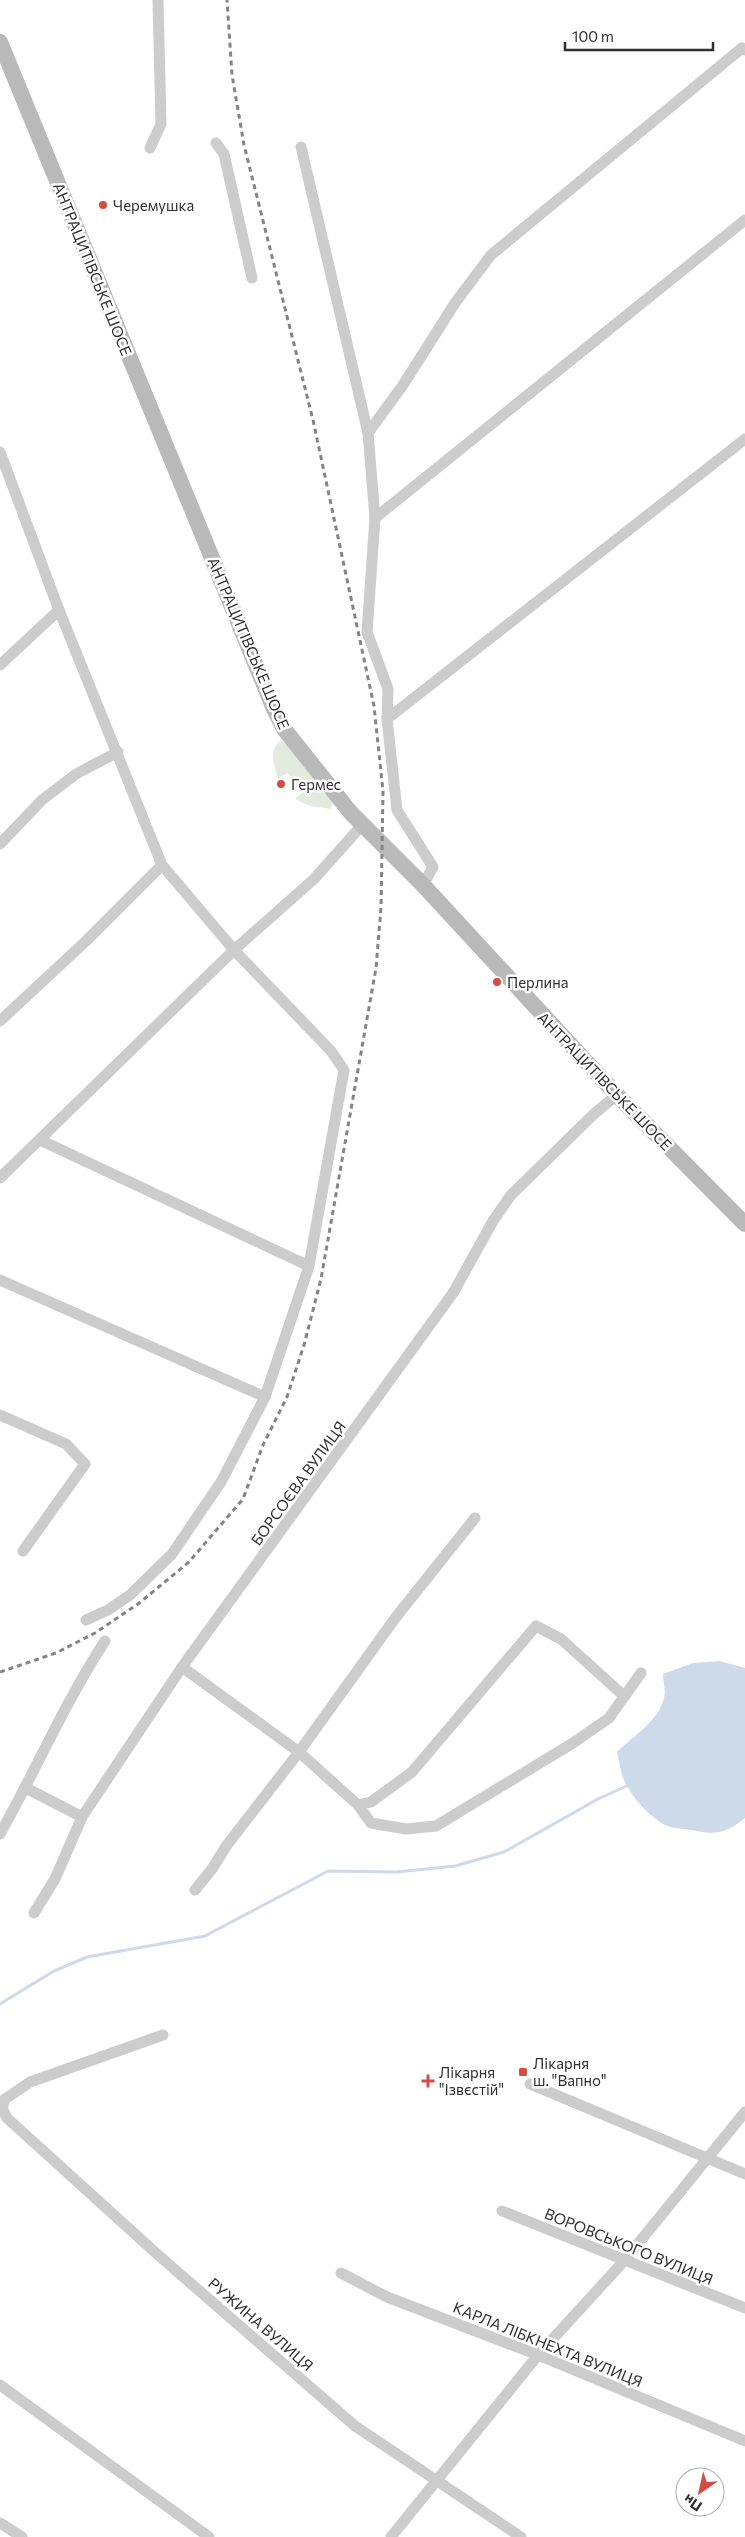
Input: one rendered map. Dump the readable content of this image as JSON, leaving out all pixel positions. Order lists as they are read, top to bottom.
{
  "streets": {
    "main road": ["АНТРАЦИТІВСЬКЕ ШОСЕ"],
    "street": [
      "БОРСОЄВА ВУЛИЦЯ",
      "ВОРОВСЬКОГО ВУЛИЦЯ",
      "РУЖИНА ВУЛИЦЯ",
      "КАРЛА ЛІБКНЕХТА ВУЛИЦЯ"
    ]
  },
  "crossings": [
    ["АНТРАЦИТІВСЬКЕ ШОСЕ", "БОРСОЄВА ВУЛИЦЯ"]
  ],
  "places": {
    "other": ["Черемушка", "Гермес", "Перлина"],
    "transit": ["Лікарня ш. \"Вапно\""],
    "health": ["Лікарня \"Ізвєстій\""]
  },
  "scale_bar": "100 m",
  "north": "bottom left"
}
